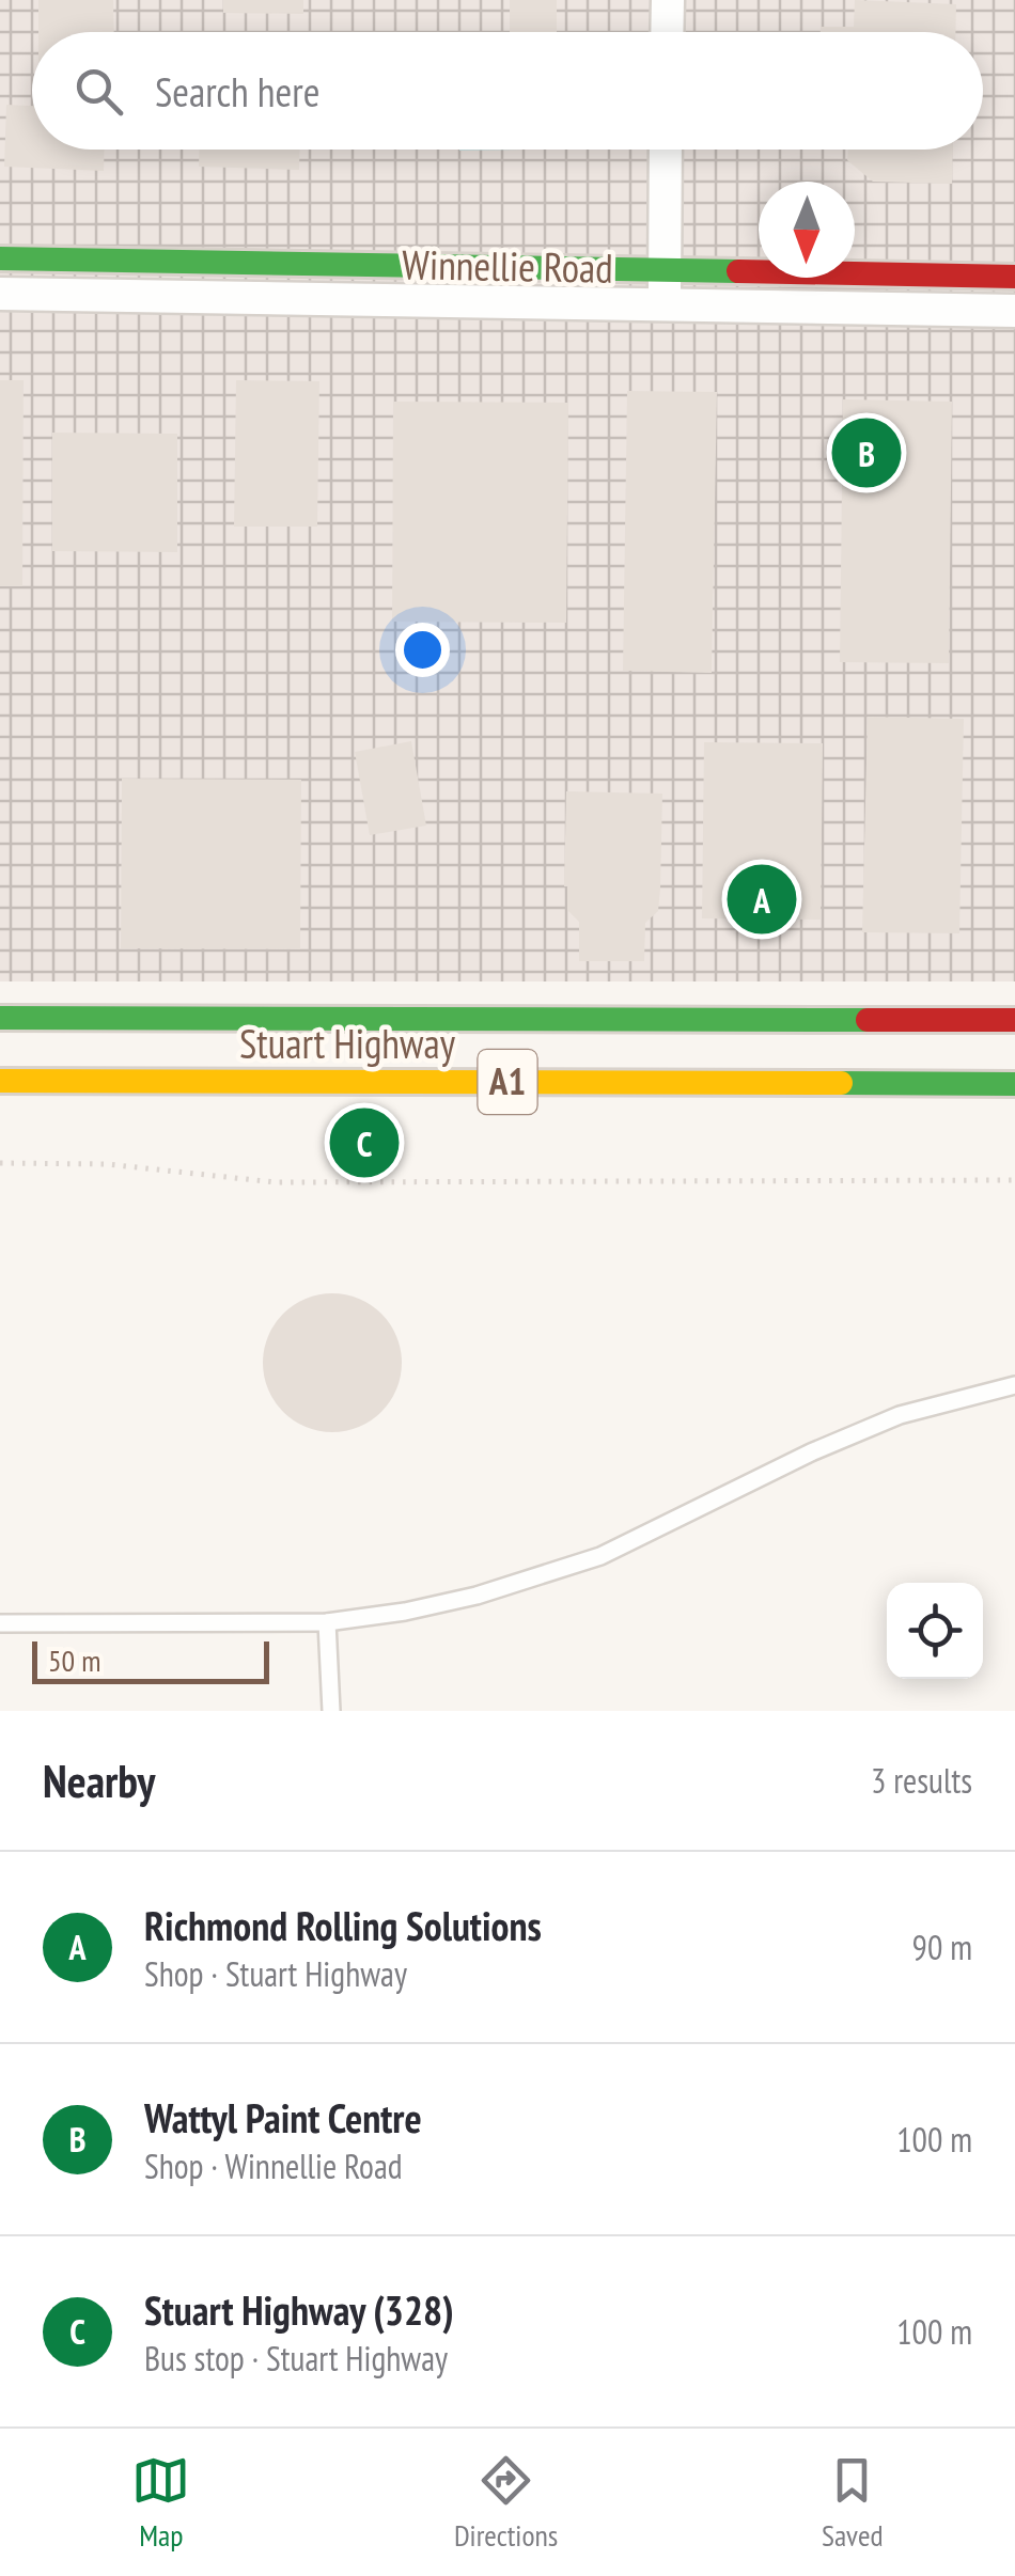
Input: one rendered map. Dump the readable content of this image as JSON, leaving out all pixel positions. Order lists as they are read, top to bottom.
{
  "streets": {
    "main road": ["Winnellie Road", "Stuart Highway", "A1"]
  },
  "scale_bar": "50 m",
  "north": "bottom",
  "page": {
    "search": "Search here",
    "pins": ["B", "A", "C"],
    "scale": "50 m",
    "heading": ["Nearby", "3 results"],
    "list": [
      {
        "mark": "A",
        "name": "Richmond Rolling Solutions",
        "note": "Shop · Stuart Highway",
        "value": "90 m"
      },
      {
        "mark": "B",
        "name": "Wattyl Paint Centre",
        "note": "Shop · Winnellie Road",
        "value": "100 m"
      },
      {
        "mark": "C",
        "name": "Stuart Highway (328)",
        "note": "Bus stop · Stuart Highway",
        "value": "100 m"
      }
    ],
    "nav": ["Map", "Directions", "Saved"]
  }
}
